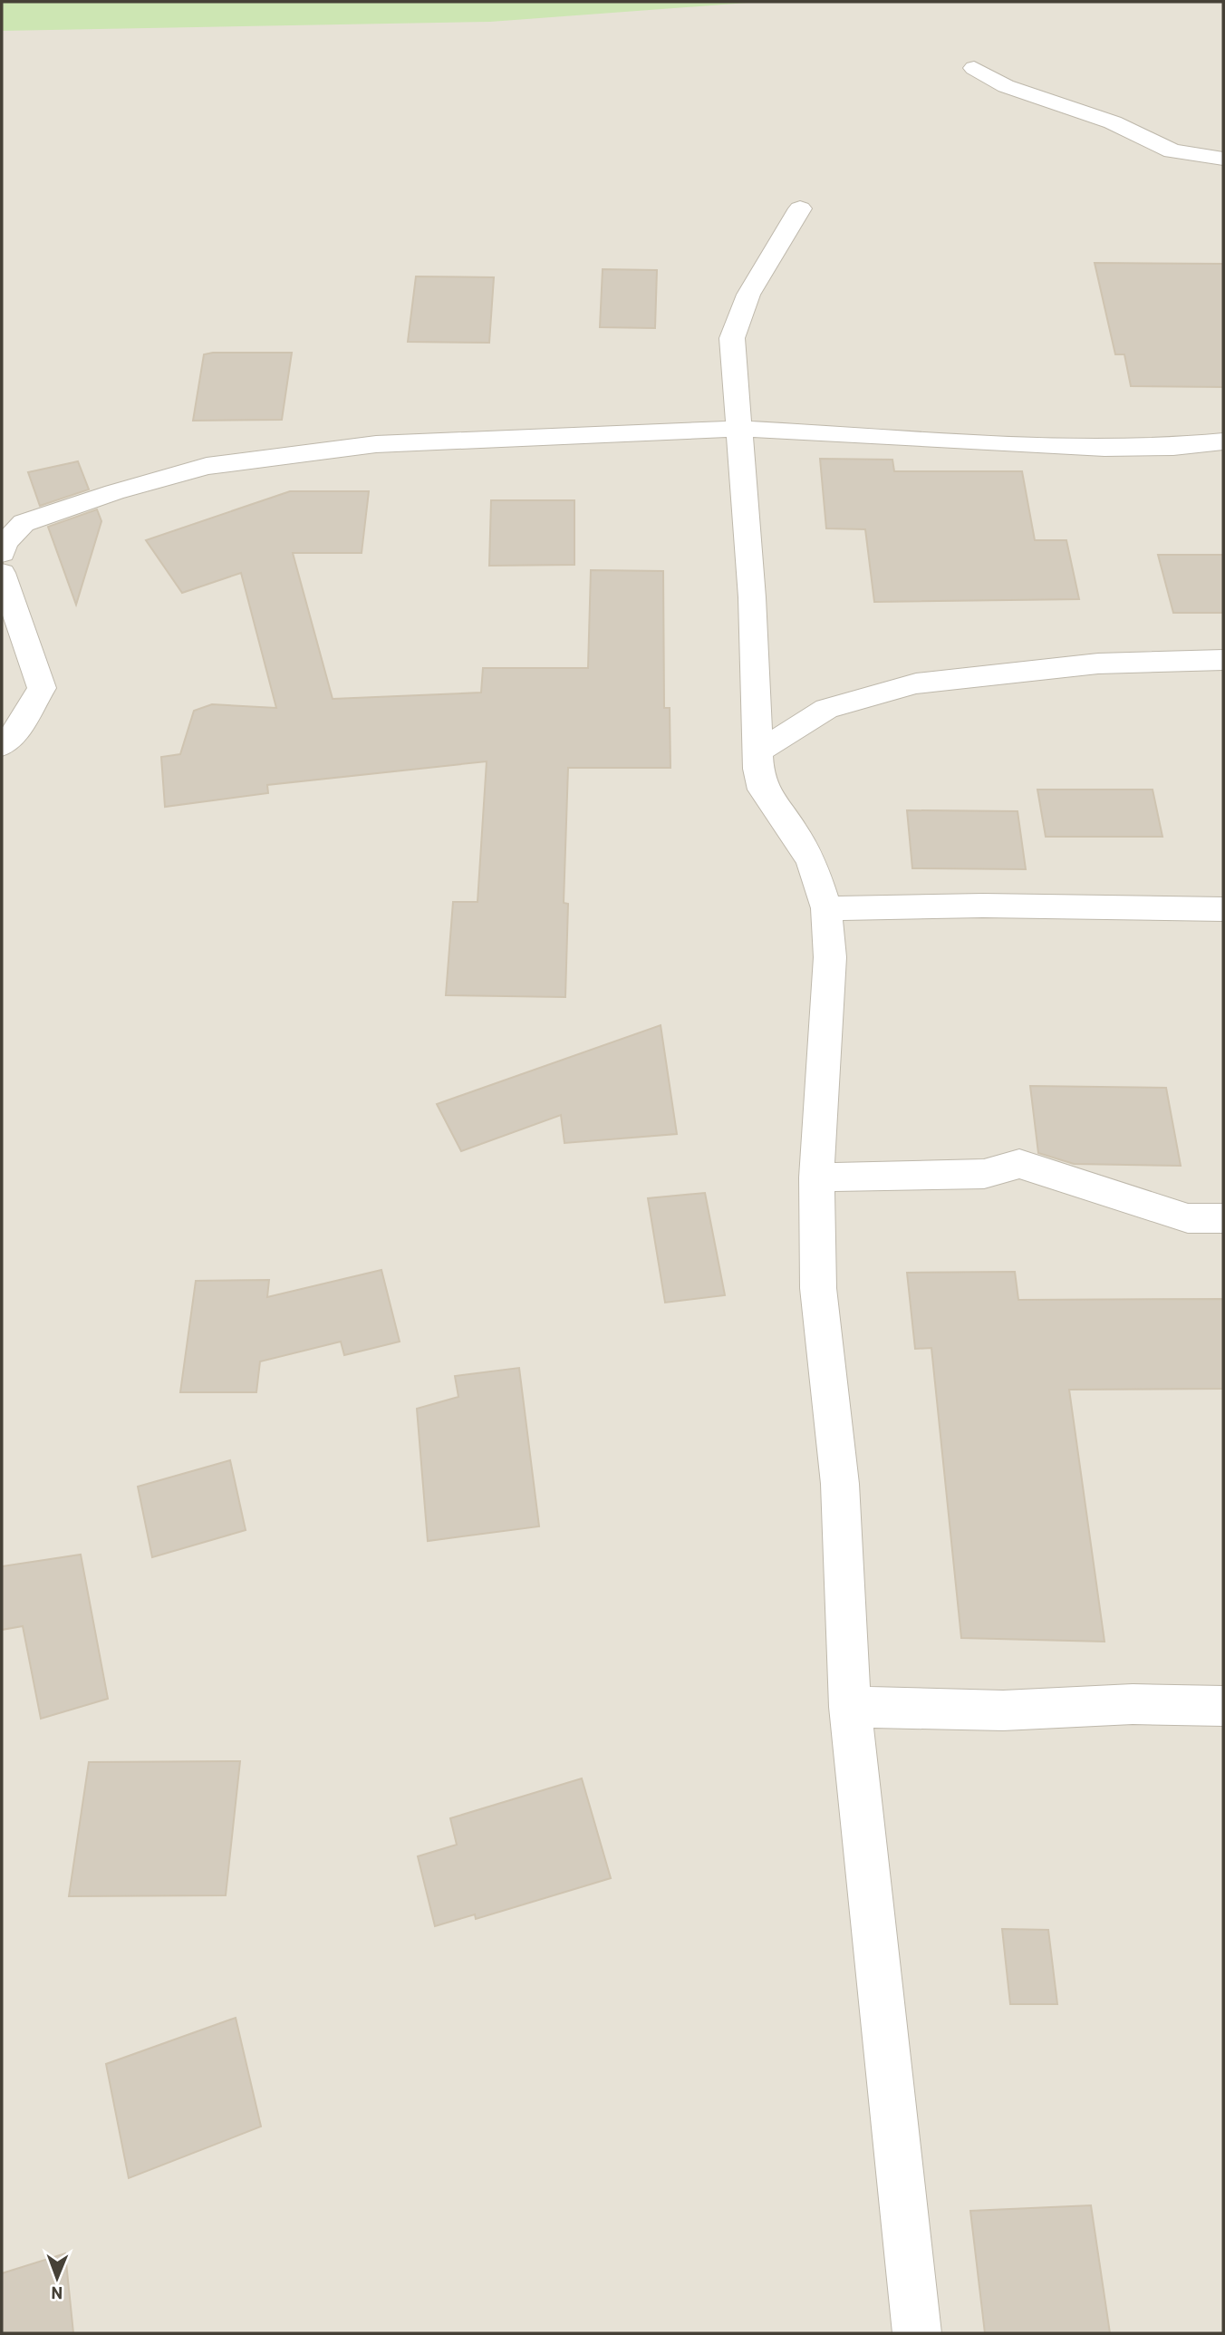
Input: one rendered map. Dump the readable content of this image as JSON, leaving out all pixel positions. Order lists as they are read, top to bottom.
{
  "north": "bottom"
}
